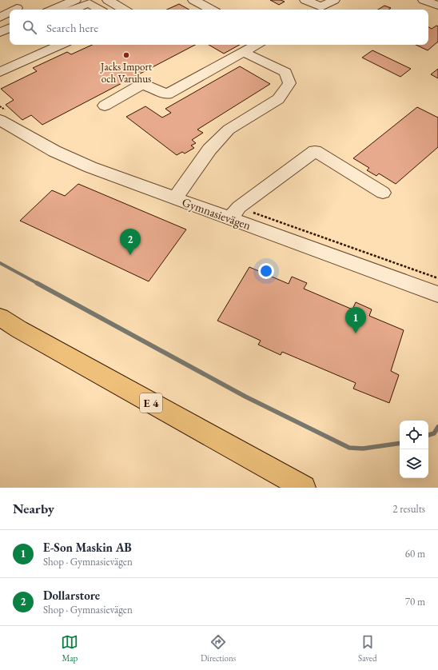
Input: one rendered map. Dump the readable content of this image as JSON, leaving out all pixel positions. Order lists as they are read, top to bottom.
{
  "streets": {
    "highway": ["E 4"],
    "street": ["Gymnasievägen"]
  },
  "places": ["Jacks Import och Varuhus"],
  "page": {
    "search": "Search here",
    "pins": ["2", "1"],
    "heading": ["Nearby", "2 results"],
    "list": [
      {
        "mark": "1",
        "name": "E-Son Maskin AB",
        "note": "Shop · Gymnasievägen",
        "value": "60 m"
      },
      {
        "mark": "2",
        "name": "Dollarstore",
        "note": "Shop · Gymnasievägen",
        "value": "70 m"
      }
    ],
    "nav": ["Map", "Directions", "Saved"]
  }
}
